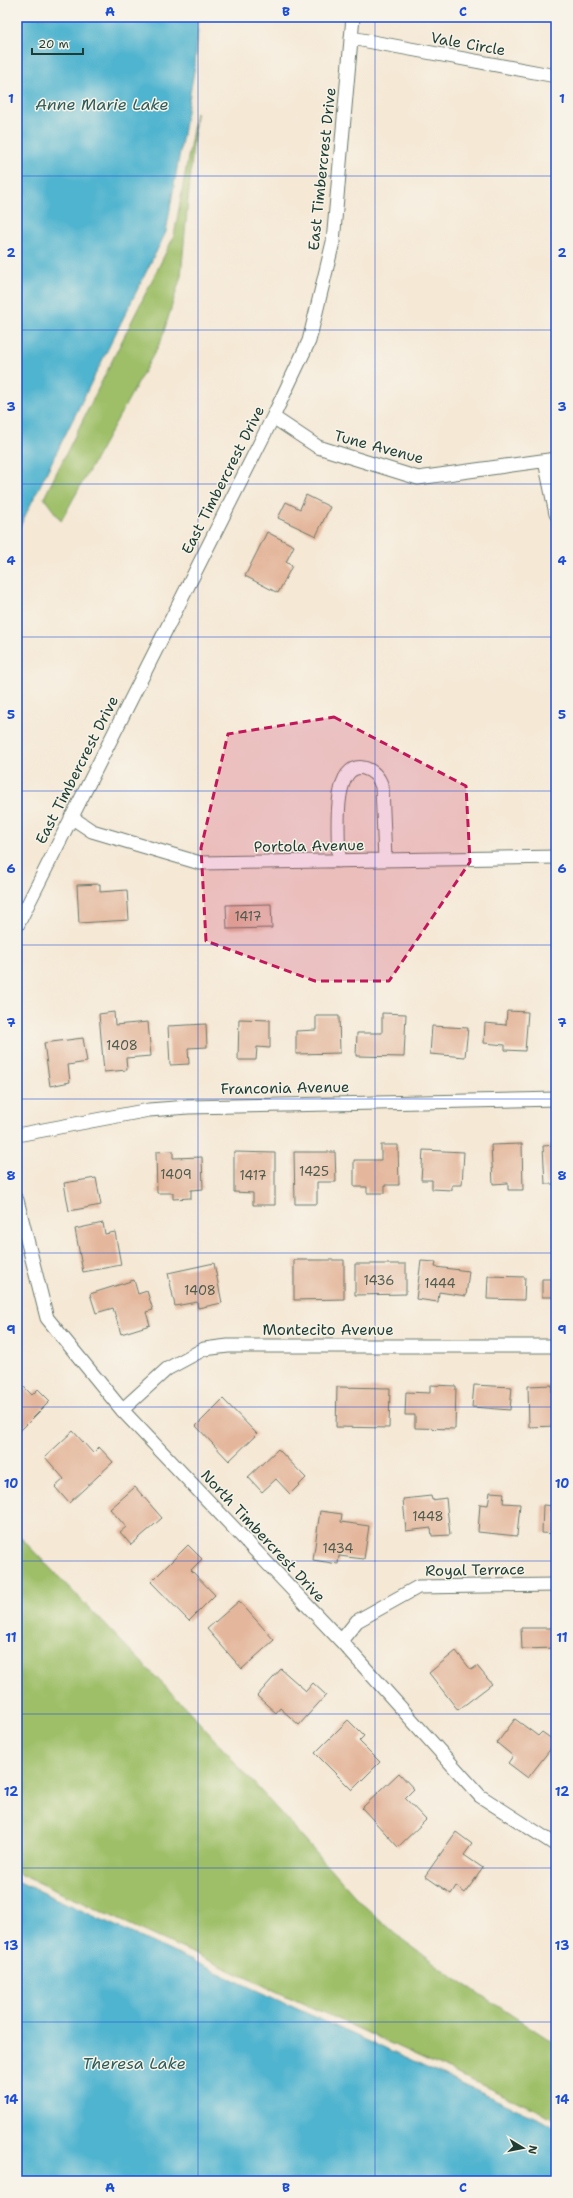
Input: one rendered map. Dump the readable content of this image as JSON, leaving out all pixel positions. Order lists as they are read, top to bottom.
{
  "streets": {
    "street": [
      "Vale Circle",
      "East Timbercrest Drive",
      "Tune Avenue",
      "Portola Avenue",
      "Franconia Avenue",
      "Montecito Avenue",
      "North Timbercrest Drive",
      "Royal Terrace"
    ]
  },
  "crossings": [
    ["Vale Circle", "East Timbercrest Drive"],
    ["East Timbercrest Drive", "Tune Avenue"],
    ["East Timbercrest Drive", "Portola Avenue"],
    ["Montecito Avenue", "North Timbercrest Drive"],
    ["North Timbercrest Drive", "Royal Terrace"]
  ],
  "water": ["Anne Marie Lake", "Theresa Lake"],
  "house_numbers": [
    "1417",
    "1408",
    "1425",
    "1409",
    "1417",
    "1436",
    "1444",
    "1408",
    "1448",
    "1434"
  ],
  "scale_bar": "20 m",
  "north": "right",
  "grid": {
    "columns": ["A", "B", "C"],
    "rows": [
      "1",
      "2",
      "3",
      "4",
      "5",
      "6",
      "7",
      "8",
      "9",
      "10",
      "11",
      "12",
      "13",
      "14"
    ]
  }
}
